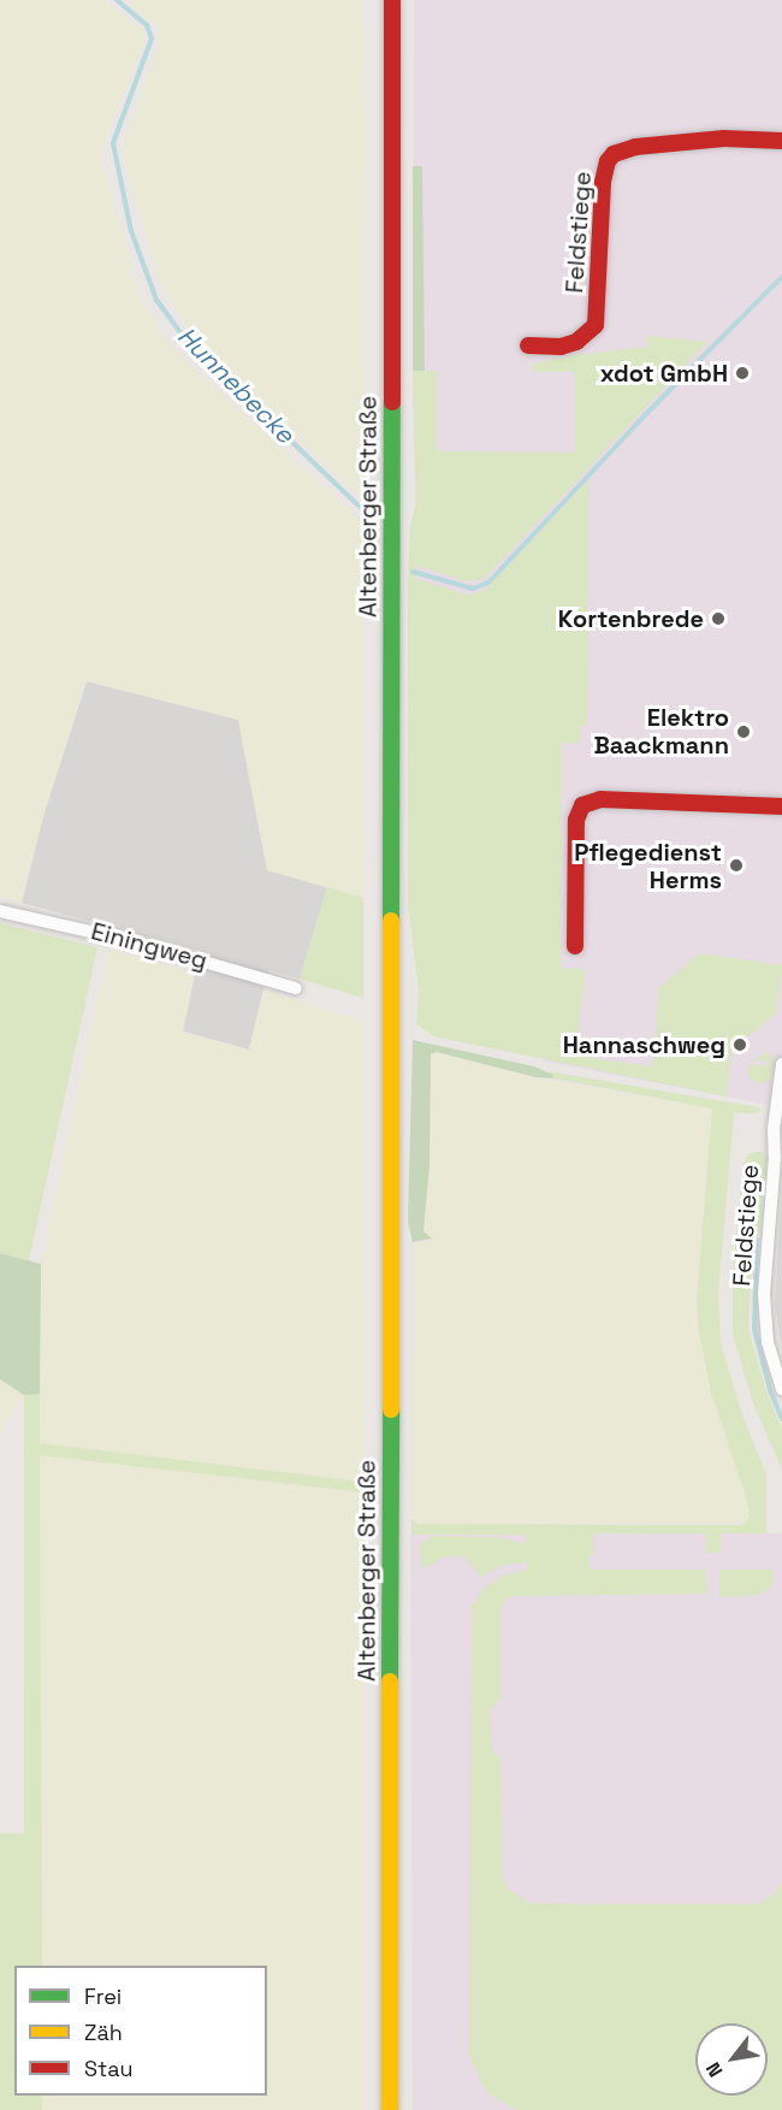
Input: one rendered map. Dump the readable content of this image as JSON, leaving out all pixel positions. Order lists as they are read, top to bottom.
{
  "streets": {
    "main road": ["Feldstiege", "Altenberger Straße"],
    "street": ["Einingweg"]
  },
  "water": ["Hunnebecke"],
  "places": [
    "xdot GmbH",
    "Kortenbrede",
    "Elektro Baackmann",
    "Pflegedienst Herms",
    "Hannaschweg"
  ],
  "legend": ["Frei", "Zäh", "Stau"],
  "north": "bottom left"
}
